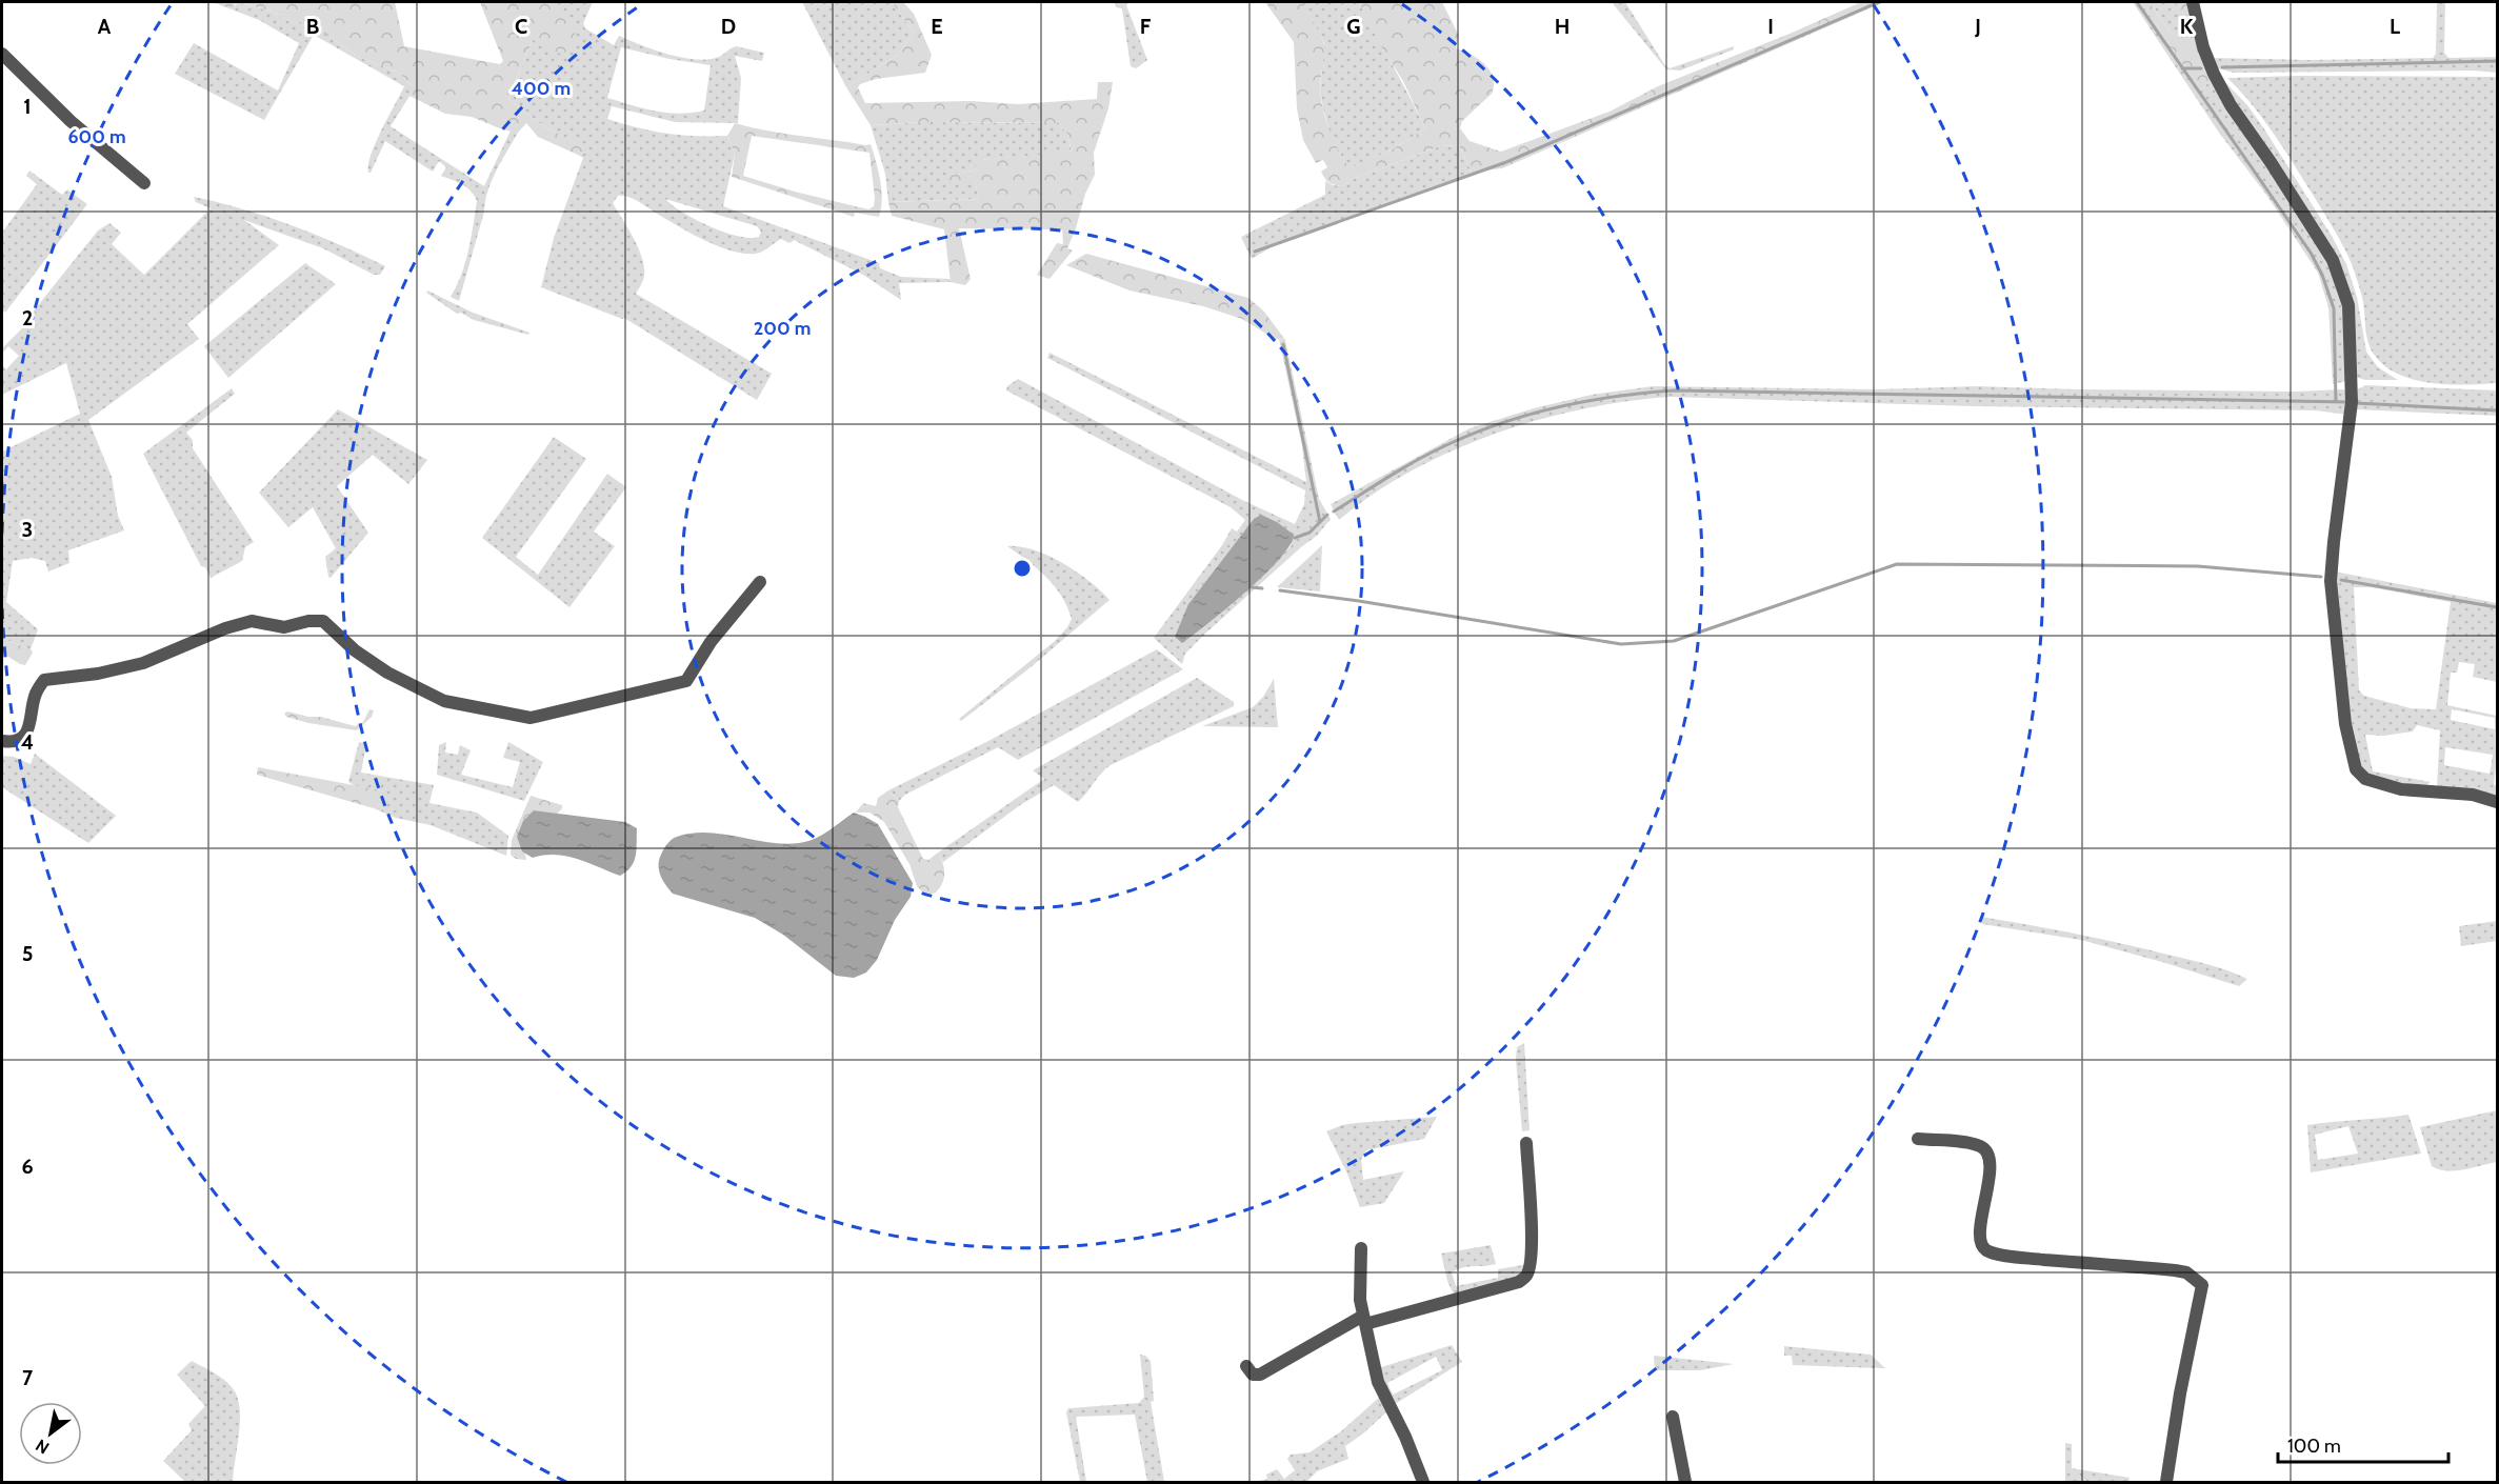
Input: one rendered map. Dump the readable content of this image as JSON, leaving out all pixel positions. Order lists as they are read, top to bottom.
{
  "scale_bar": "100 m",
  "north": "bottom left",
  "grid": {
    "columns": [
      "A",
      "B",
      "C",
      "D",
      "E",
      "F",
      "G",
      "H",
      "I",
      "J",
      "K",
      "L"
    ],
    "rows": [
      "1",
      "2",
      "3",
      "4",
      "5",
      "6",
      "7"
    ]
  },
  "rings": ["400 m", "600 m", "200 m"]
}
